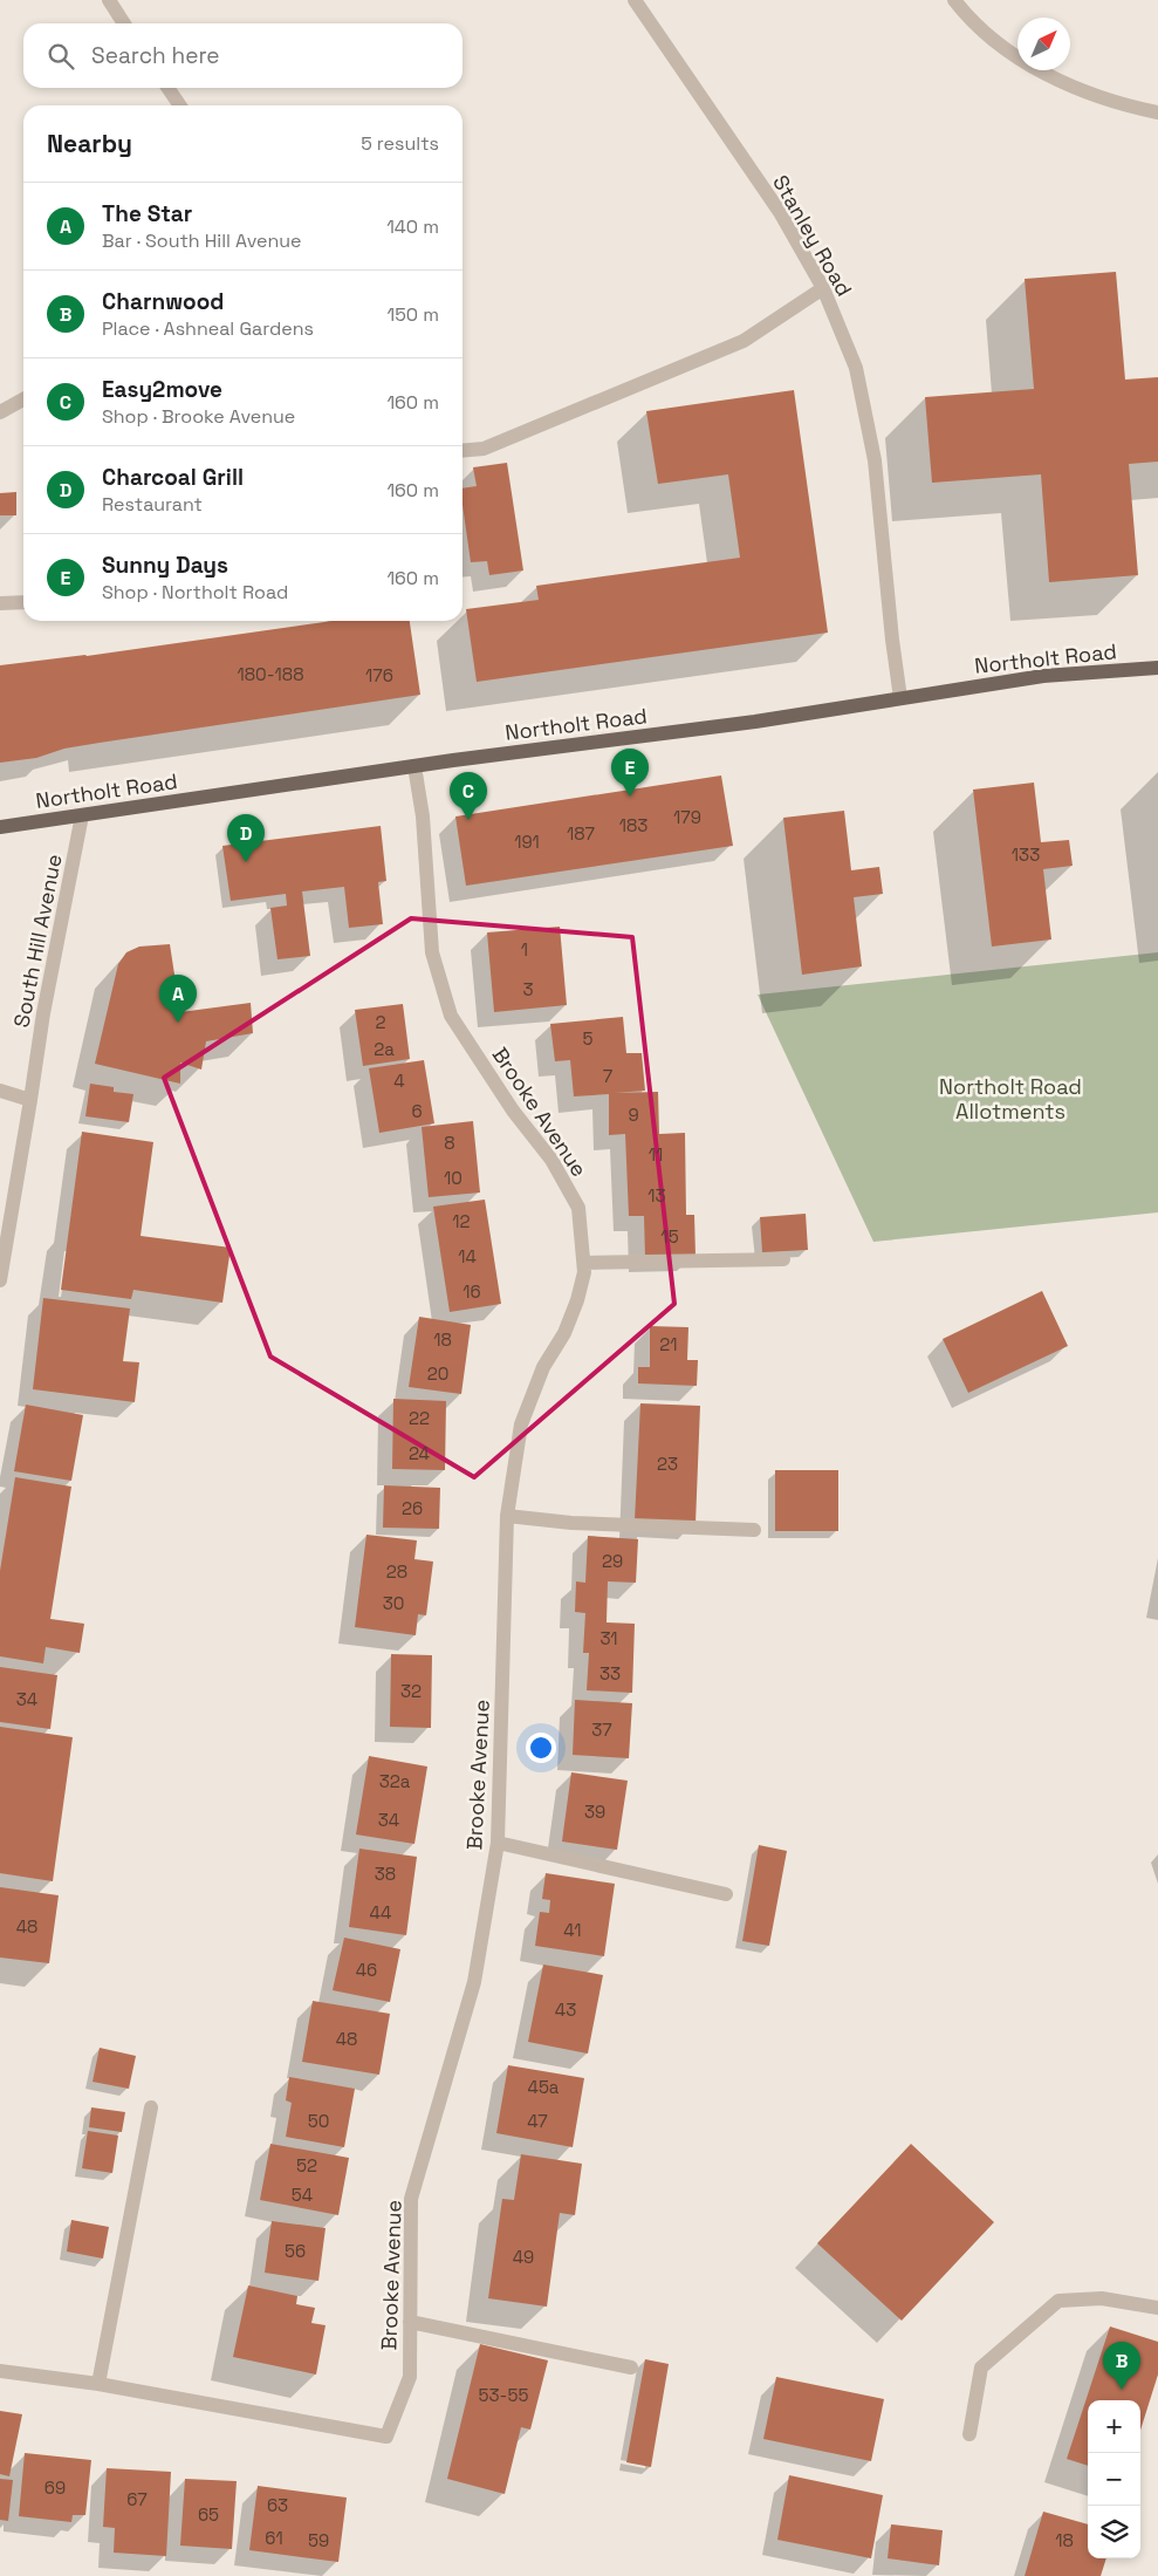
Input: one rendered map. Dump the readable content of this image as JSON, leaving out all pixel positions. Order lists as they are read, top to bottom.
{
  "streets": {
    "main road": ["Northolt Road"],
    "street": ["Stanley Road", "South Hill Avenue", "Brooke Avenue"]
  },
  "crossings": [
    ["Stanley Road", "Northolt Road"],
    ["Northolt Road", "South Hill Avenue"],
    ["Northolt Road", "Brooke Avenue"]
  ],
  "parks": ["Northolt Road Allotments"],
  "house_numbers": [
    "180-188",
    "176",
    "179",
    "183",
    "187",
    "191",
    "133",
    "1",
    "3",
    "2",
    "5",
    "2a",
    "7",
    "4",
    "6",
    "9",
    "8",
    "11",
    "10",
    "13",
    "12",
    "15",
    "14",
    "16",
    "18",
    "21",
    "20",
    "22",
    "24",
    "23",
    "26",
    "29",
    "28",
    "30",
    "31",
    "33",
    "32",
    "34",
    "37",
    "32a",
    "39",
    "34",
    "38",
    "44",
    "48",
    "41",
    "46",
    "43",
    "48",
    "45a",
    "50",
    "47",
    "52",
    "54",
    "56",
    "49",
    "53-55",
    "69",
    "67",
    "63",
    "65",
    "61",
    "59",
    "18"
  ],
  "north": "top right",
  "page": {
    "search": "Search here",
    "heading": ["Nearby", "5 results"],
    "list": [
      {
        "mark": "A",
        "name": "The Star",
        "note": "Bar · South Hill Avenue",
        "value": "140 m"
      },
      {
        "mark": "B",
        "name": "Charnwood",
        "note": "Place · Ashneal Gardens",
        "value": "150 m"
      },
      {
        "mark": "C",
        "name": "Easy2move",
        "note": "Shop · Brooke Avenue",
        "value": "160 m"
      },
      {
        "mark": "D",
        "name": "Charcoal Grill",
        "note": "Restaurant",
        "value": "160 m"
      },
      {
        "mark": "E",
        "name": "Sunny Days",
        "note": "Shop · Northolt Road",
        "value": "160 m"
      }
    ],
    "pins": [
      "E",
      "C",
      "D",
      "A",
      "B"
    ],
    "map_buttons": ["+", "−"]
  }
}
